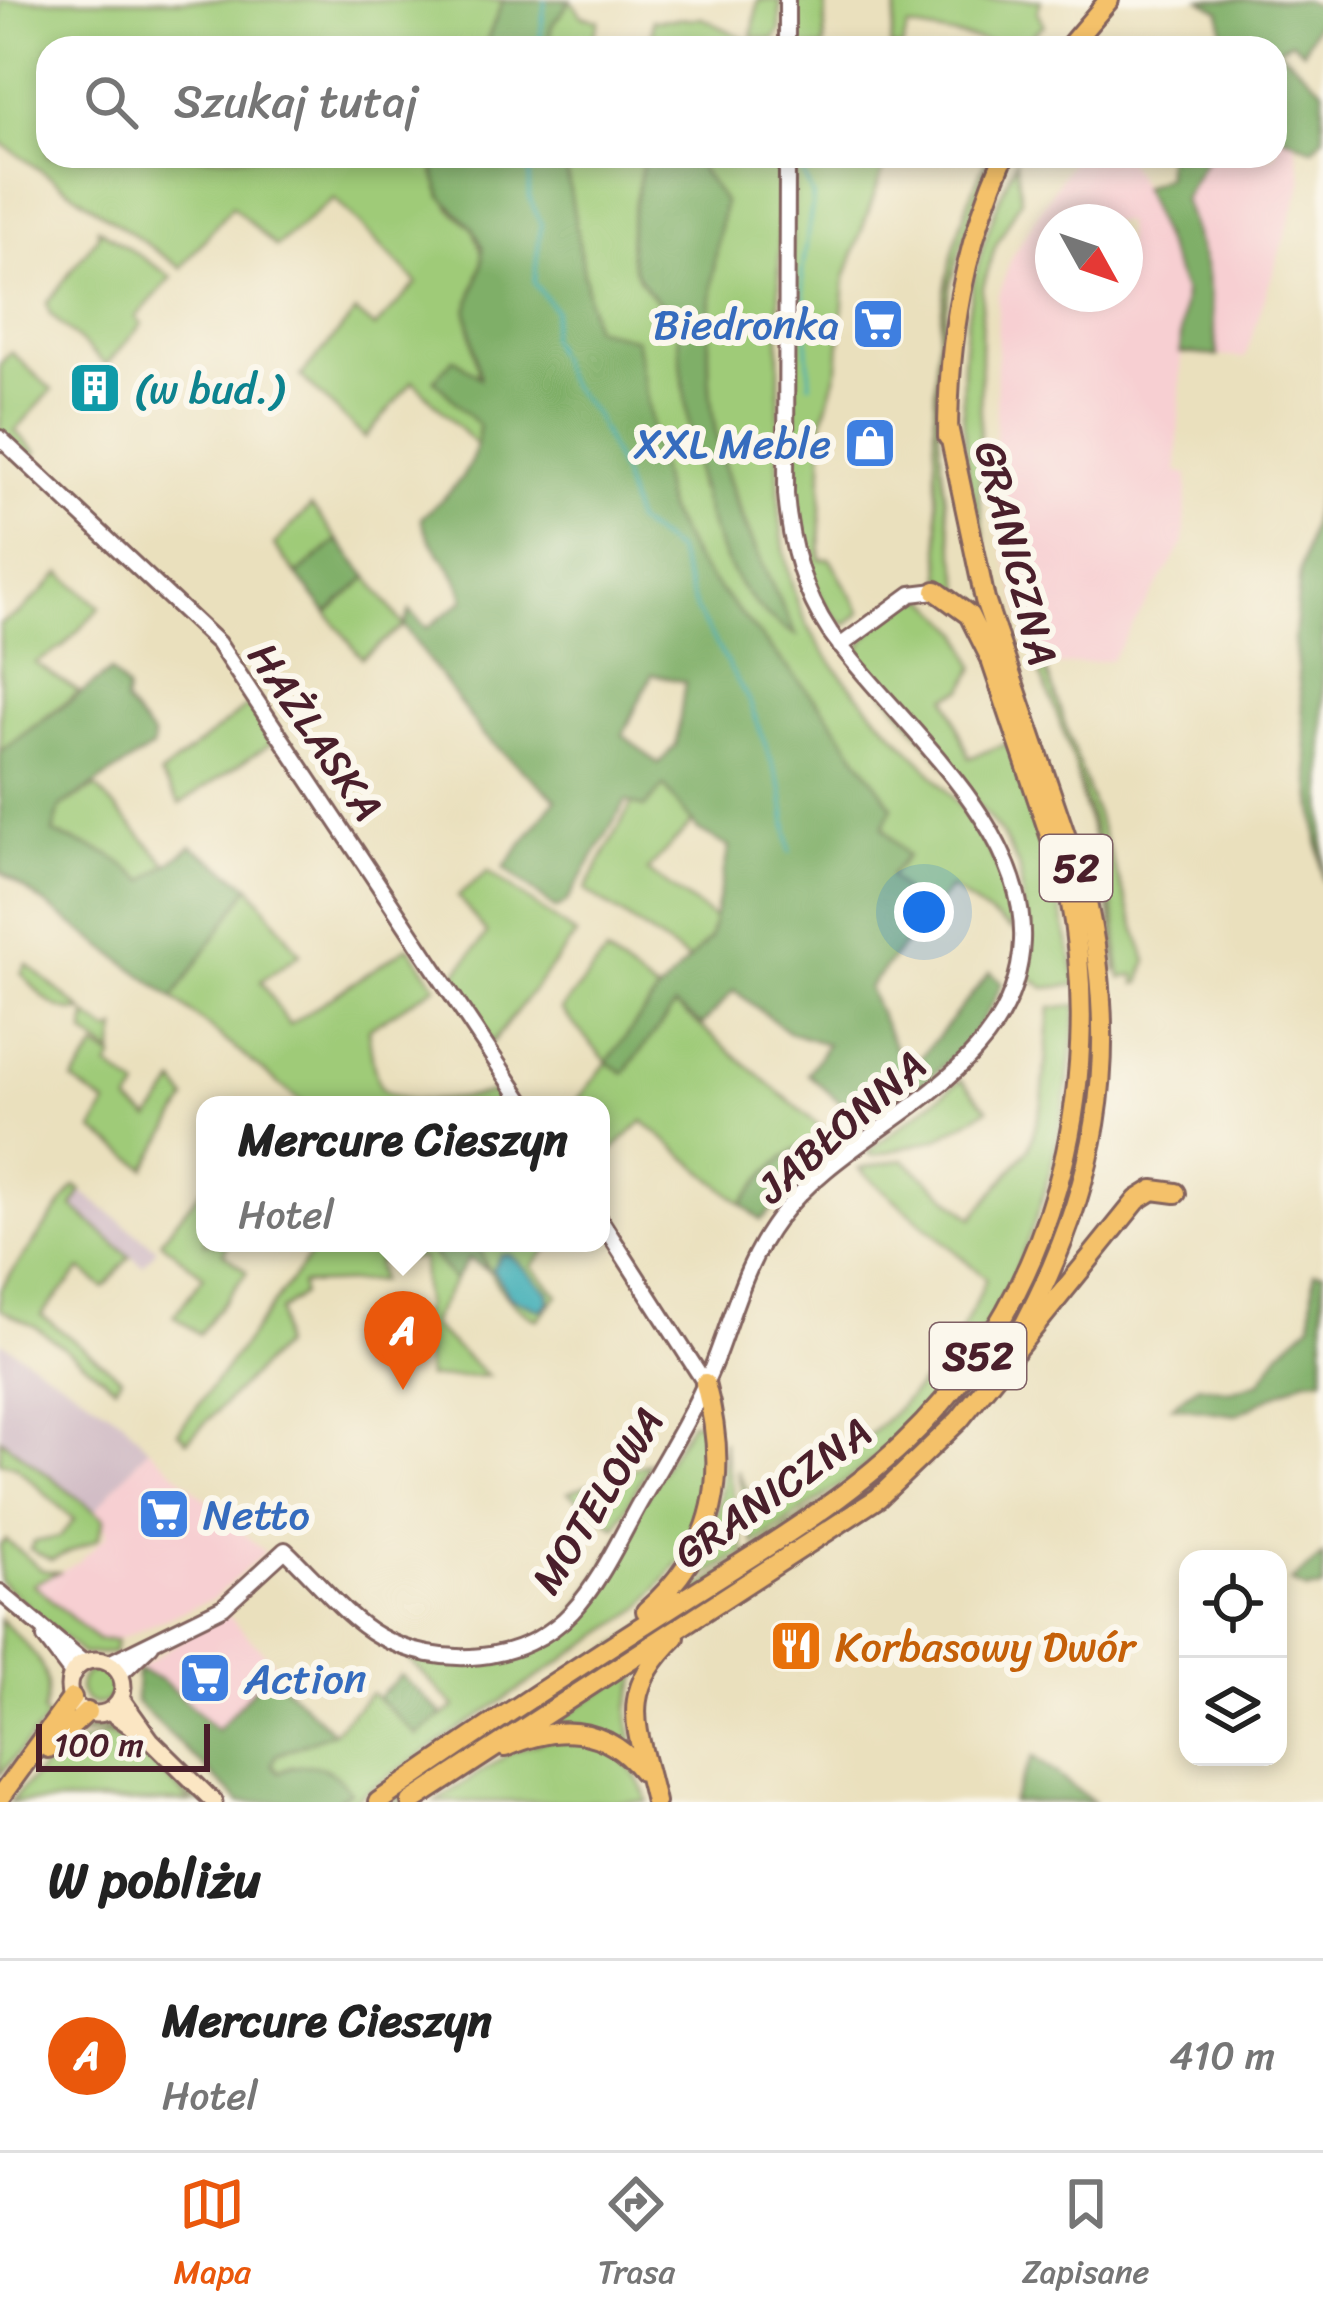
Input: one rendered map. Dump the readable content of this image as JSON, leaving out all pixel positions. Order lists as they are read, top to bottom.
{
  "streets": {
    "highway": ["GRANICZNA", "52", "S52"],
    "street": ["HAŻLASKA", "JABŁONNA", "MOTELOWA"]
  },
  "crossings": [
    ["JABŁONNA", "MOTELOWA"]
  ],
  "places": {
    "supermarket": ["Biedronka", "Netto", "Action"],
    "building": ["(w bud.)"],
    "shop": ["XXL Meble"],
    "restaurant": ["Korbasowy Dwór"]
  },
  "scale_bar": "100 m",
  "north": "bottom right",
  "page": {
    "search": "Szukaj tutaj",
    "popup": ["Mercure Cieszyn", "Hotel"],
    "pins": "A",
    "scale": "100 m",
    "heading": "W pobliżu",
    "list": [
      {
        "mark": "A",
        "name": "Mercure Cieszyn",
        "note": "Hotel",
        "value": "410 m"
      }
    ],
    "nav": ["Mapa", "Trasa", "Zapisane"]
  }
}
